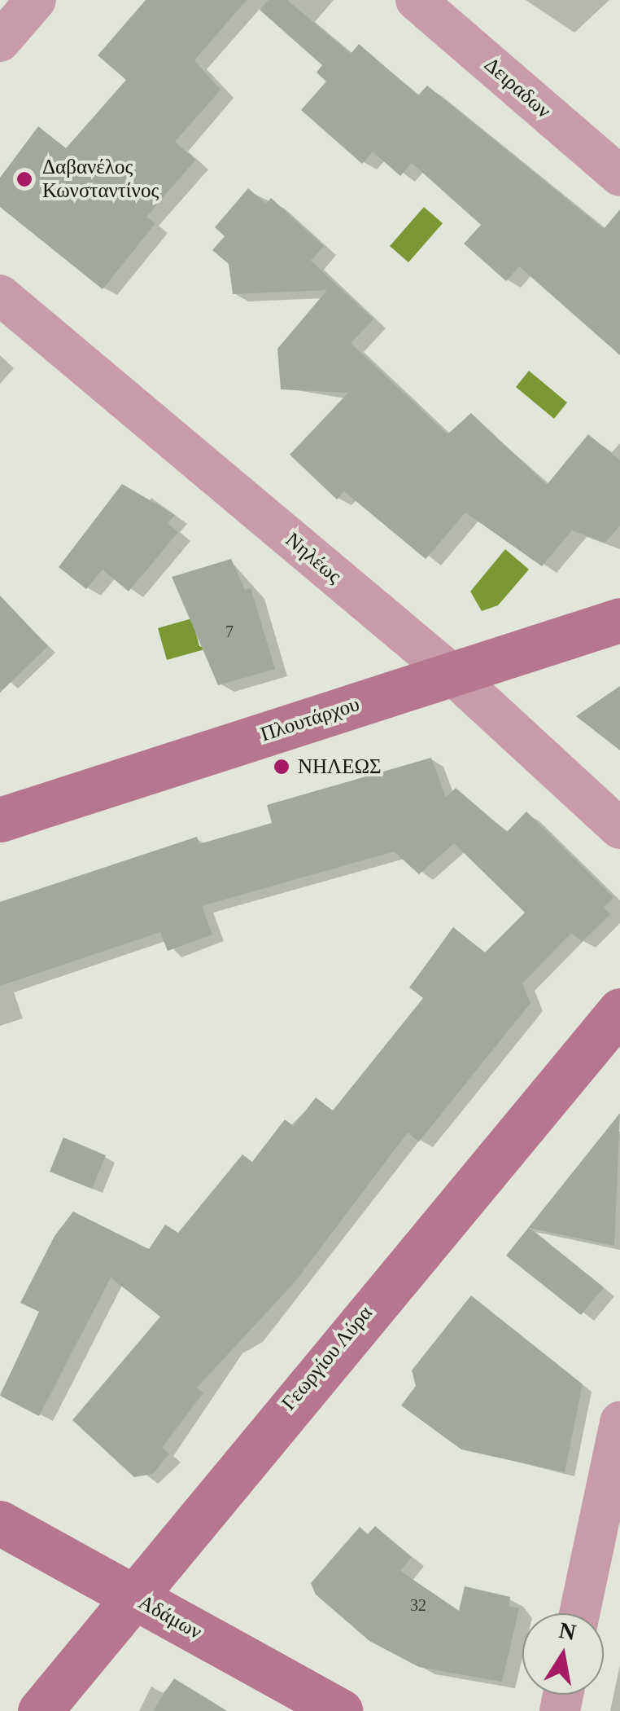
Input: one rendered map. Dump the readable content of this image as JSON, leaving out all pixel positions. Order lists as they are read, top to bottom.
{
  "streets": {
    "street": [
      "Δειραδων",
      "Νηλέως",
      "Πλουτάρχου",
      "Γεωργίου Λύρα",
      "Αδάμων"
    ]
  },
  "crossings": [
    ["Νηλέως", "Πλουτάρχου"],
    ["Γεωργίου Λύρα", "Αδάμων"]
  ],
  "places": ["Δαβανέλος Κωνσταντίνος", "ΝΗΛΕΩΣ"],
  "house_numbers": ["7", "32"],
  "north": "top"
}
